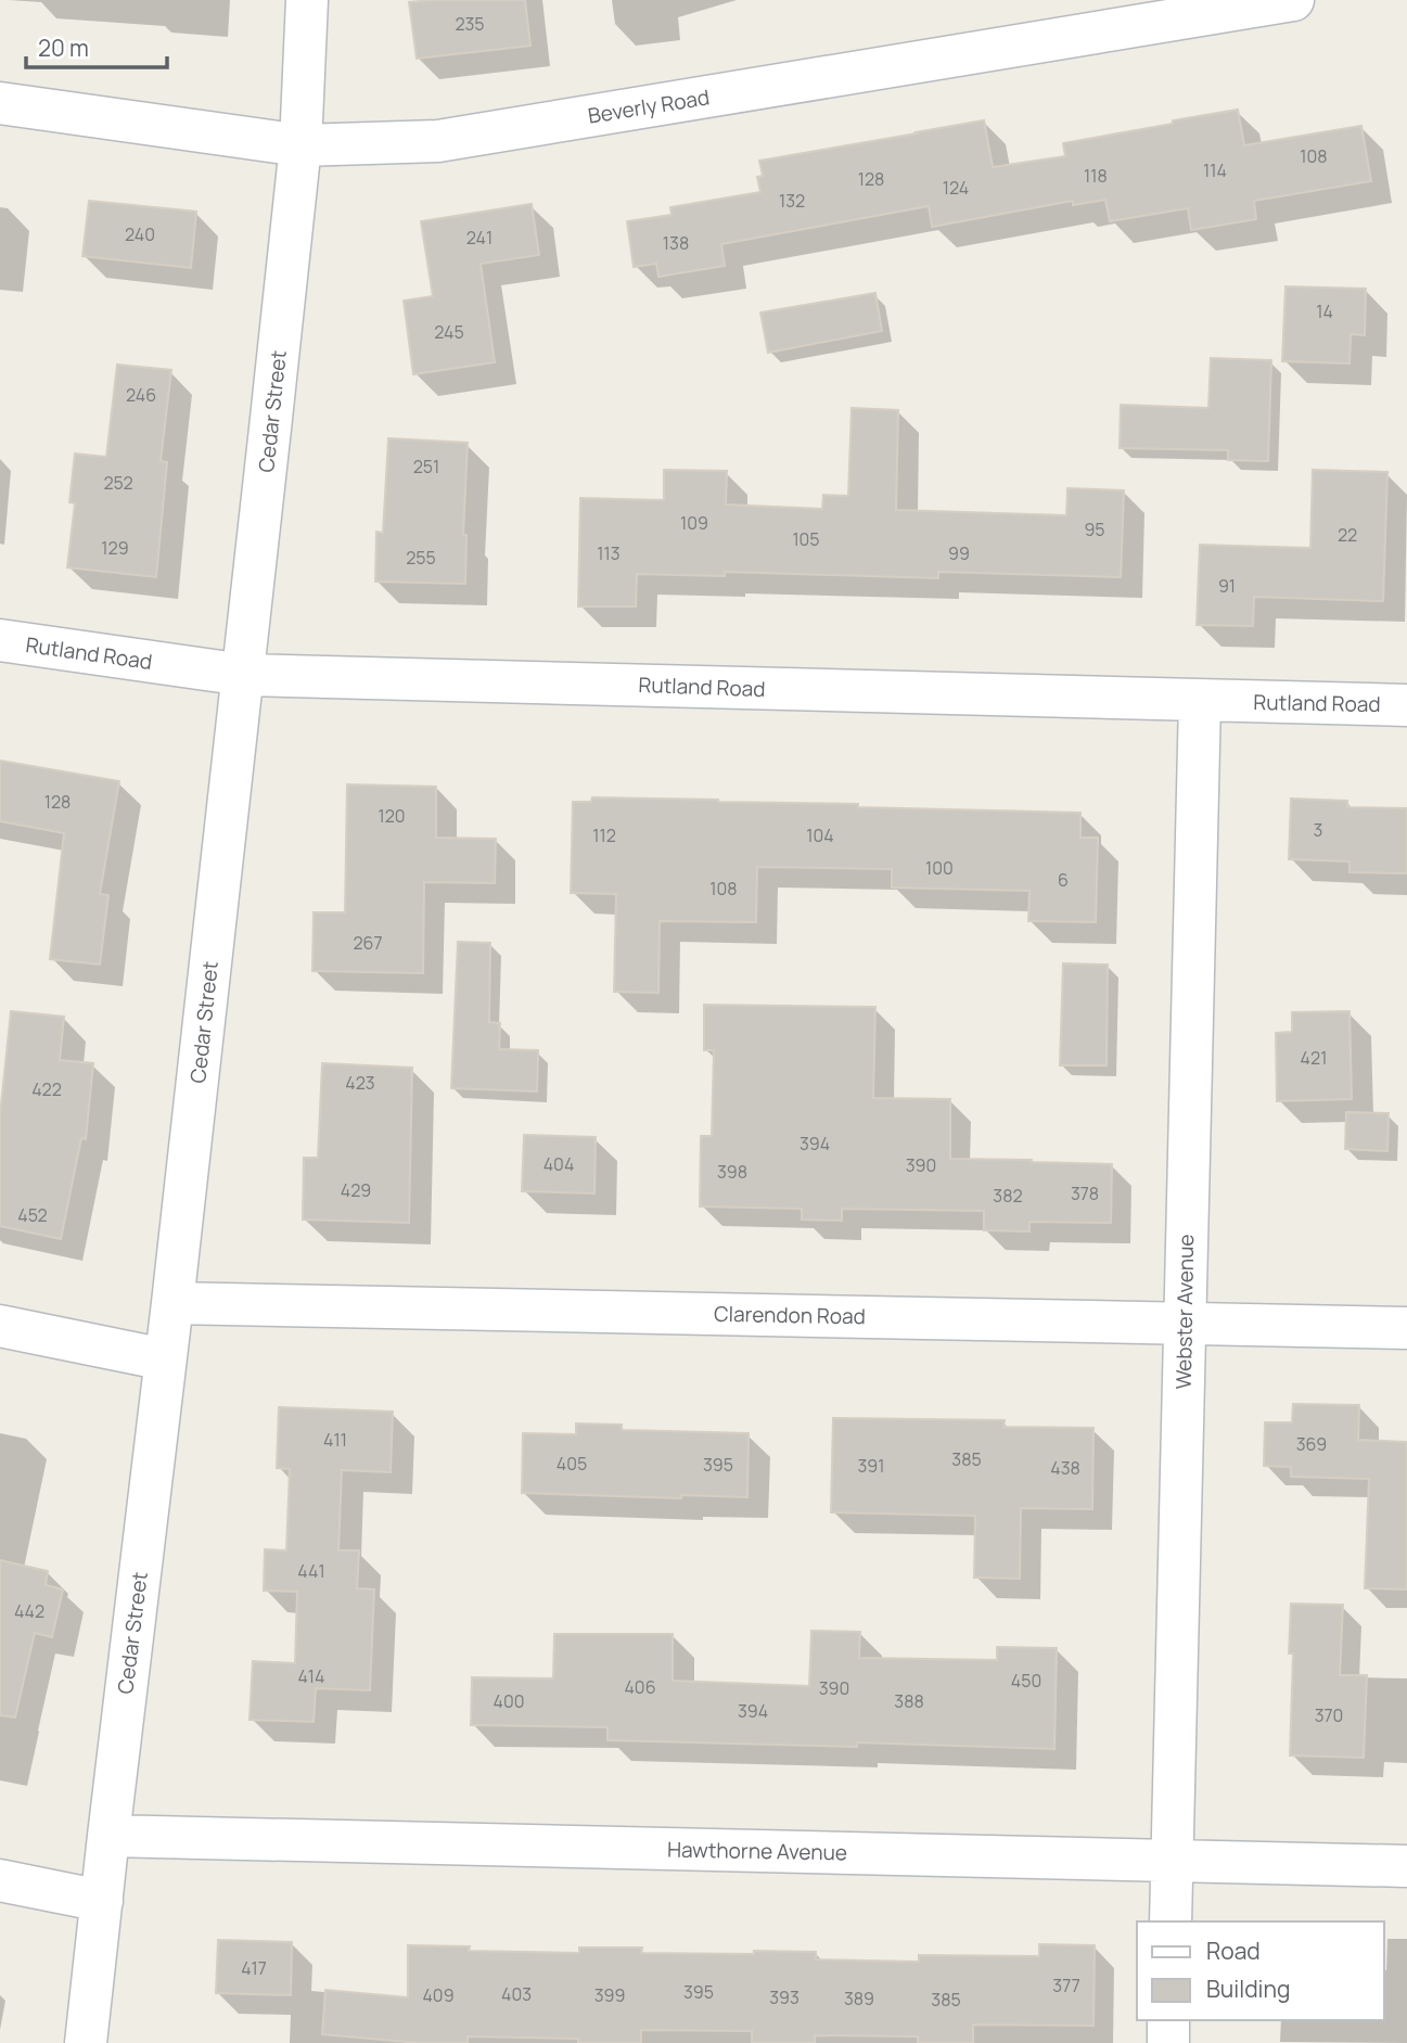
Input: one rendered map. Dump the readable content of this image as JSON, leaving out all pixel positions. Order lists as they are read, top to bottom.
{
  "streets": {
    "street": [
      "Beverly Road",
      "Cedar Street",
      "Rutland Road",
      "Webster Avenue",
      "Clarendon Road",
      "Hawthorne Avenue"
    ]
  },
  "crossings": [
    ["Beverly Road", "Cedar Street"],
    ["Cedar Street", "Rutland Road"],
    ["Cedar Street", "Clarendon Road"],
    ["Cedar Street", "Hawthorne Avenue"],
    ["Rutland Road", "Webster Avenue"],
    ["Webster Avenue", "Clarendon Road"],
    ["Webster Avenue", "Hawthorne Avenue"]
  ],
  "house_numbers": [
    "235",
    "108",
    "114",
    "118",
    "128",
    "124",
    "132",
    "240",
    "241",
    "138",
    "14",
    "245",
    "246",
    "251",
    "252",
    "109",
    "95",
    "22",
    "105",
    "129",
    "113",
    "99",
    "255",
    "91",
    "128",
    "120",
    "3",
    "112",
    "104",
    "100",
    "6",
    "108",
    "267",
    "421",
    "423",
    "422",
    "394",
    "404",
    "390",
    "398",
    "429",
    "378",
    "382",
    "452",
    "411",
    "369",
    "385",
    "405",
    "395",
    "391",
    "438",
    "441",
    "442",
    "414",
    "450",
    "406",
    "390",
    "400",
    "388",
    "394",
    "370",
    "417",
    "377",
    "395",
    "403",
    "409",
    "399",
    "393",
    "389",
    "385"
  ],
  "legend": ["Road", "Building"],
  "scale_bar": "20 m"
}
